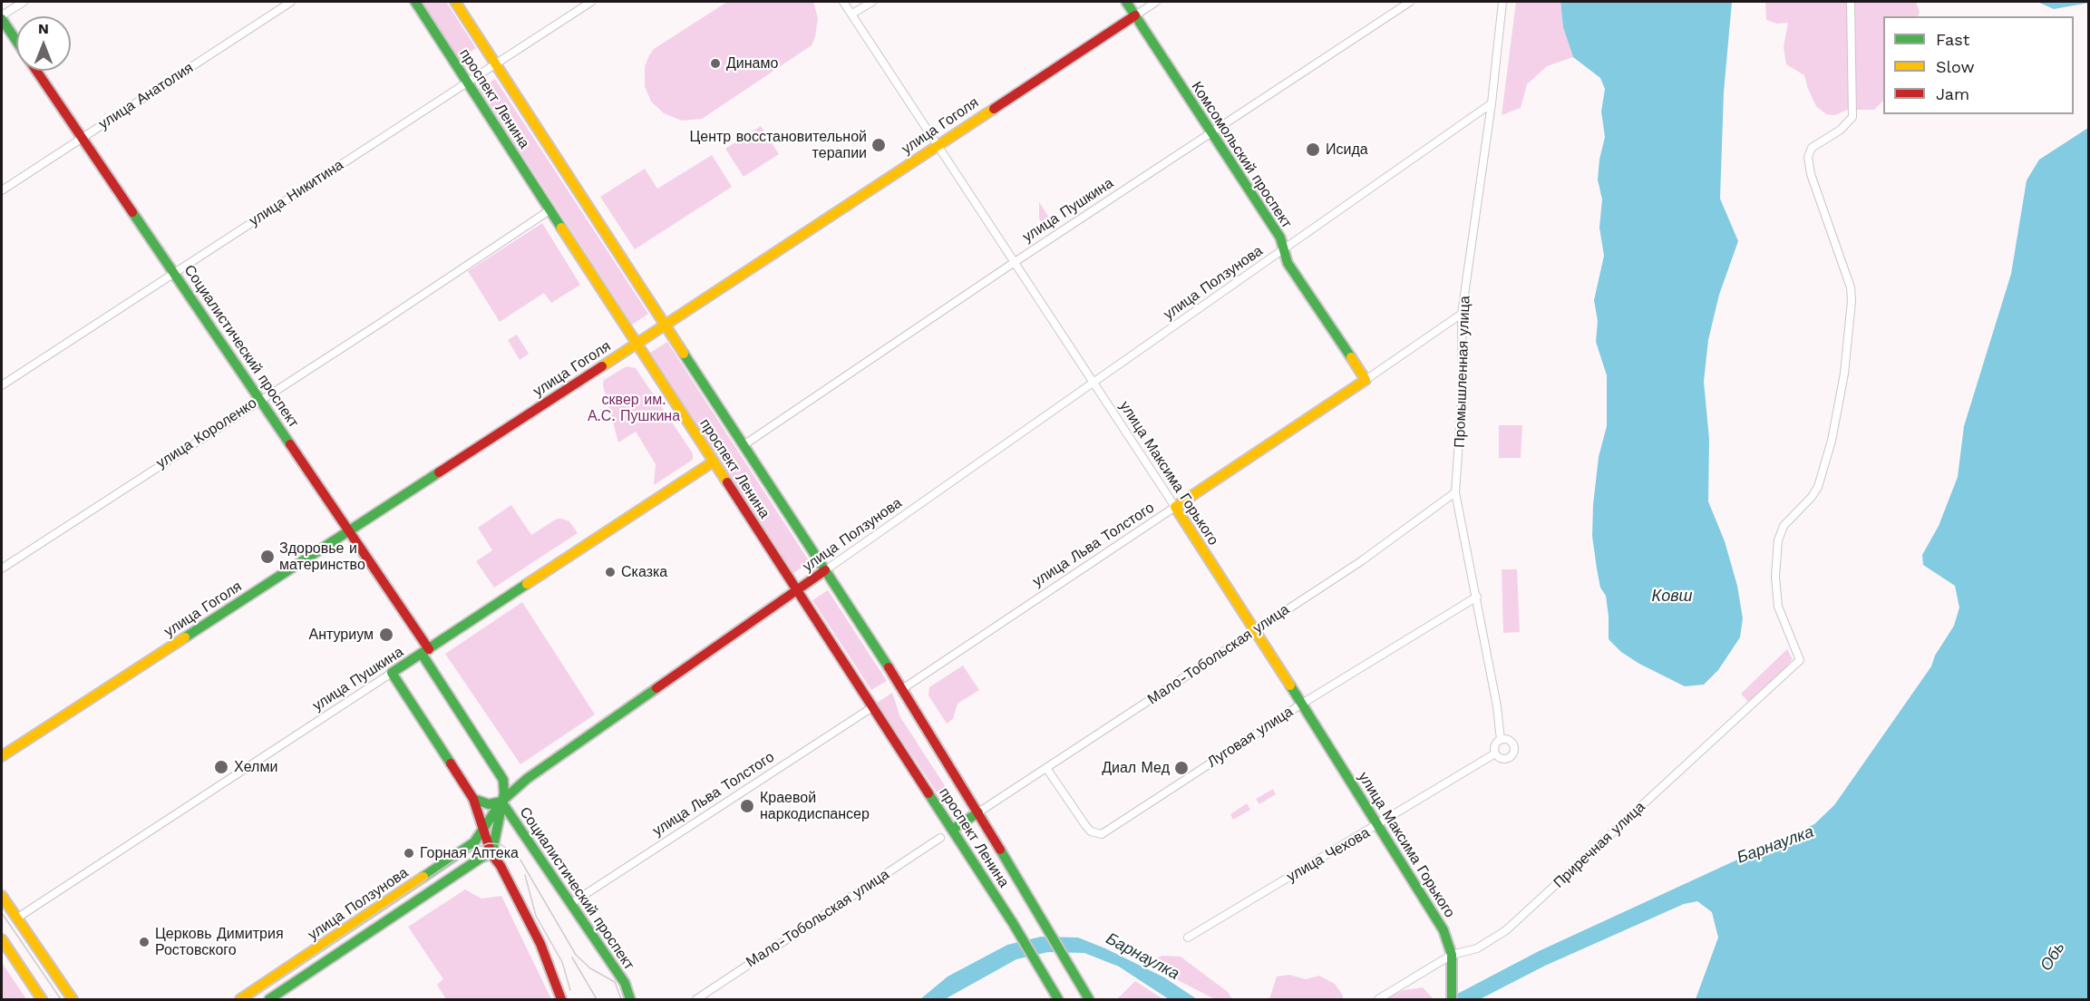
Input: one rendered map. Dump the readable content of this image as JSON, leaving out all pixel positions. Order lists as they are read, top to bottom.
{
  "streets": {
    "street": [
      "улица Анатолия",
      "проспект Ленина",
      "улица Гоголя",
      "Комсомольский проспект",
      "улица Никитина",
      "улица Пушкина",
      "улица Ползунова",
      "Социалистический проспект",
      "Промышленная улица",
      "улица Короленко",
      "улица Максима Горького",
      "улица Льва Толстого",
      "Мало-Тобольская улица",
      "Луговая улица",
      "Приречная улица",
      "улица Чехова"
    ]
  },
  "crossings": [
    ["улица Анатолия", "Социалистический проспект"],
    ["проспект Ленина", "улица Гоголя"],
    ["проспект Ленина", "улица Никитина"],
    ["проспект Ленина", "улица Пушкина"],
    ["проспект Ленина", "улица Ползунова"],
    ["проспект Ленина", "улица Короленко"],
    ["проспект Ленина", "улица Льва Толстого"],
    ["проспект Ленина", "Мало-Тобольская улица"],
    ["улица Гоголя", "Комсомольский проспект"],
    ["улица Гоголя", "Социалистический проспект"],
    ["улица Гоголя", "улица Максима Горького"],
    ["Комсомольский проспект", "улица Пушкина"],
    ["Комсомольский проспект", "улица Ползунова"],
    ["Комсомольский проспект", "улица Льва Толстого"],
    ["улица Никитина", "Социалистический проспект"],
    ["улица Пушкина", "Социалистический проспект"],
    ["улица Пушкина", "улица Максима Горького"],
    ["улица Ползунова", "Социалистический проспект"],
    ["улица Ползунова", "Промышленная улица"],
    ["улица Ползунова", "улица Максима Горького"],
    ["Социалистический проспект", "улица Короленко"],
    ["Социалистический проспект", "улица Льва Толстого"],
    ["Промышленная улица", "улица Льва Толстого"],
    ["Промышленная улица", "Мало-Тобольская улица"],
    ["Промышленная улица", "Луговая улица"],
    ["Промышленная улица", "улица Чехова"],
    ["улица Максима Горького", "улица Льва Толстого"],
    ["улица Максима Горького", "Мало-Тобольская улица"],
    ["улица Максима Горького", "Луговая улица"],
    ["улица Максима Горького", "Приречная улица"],
    ["улица Максима Горького", "улица Чехова"],
    ["Мало-Тобольская улица", "Луговая улица"]
  ],
  "water": ["Ковш", "Барнаулка", "Обь"],
  "parks": ["сквер им. А.С. Пушкина"],
  "places": [
    "Динамо",
    "Центр восстановительной терапии",
    "Исида",
    "Здоровье и материнство",
    "Сказка",
    "Антуриум",
    "Хелми",
    "Диал Мед",
    "Краевой наркодиспансер",
    "Горная Аптека",
    "Церковь Димитрия Ростовского"
  ],
  "legend": ["Fast", "Slow", "Jam"],
  "north": "top"
}
